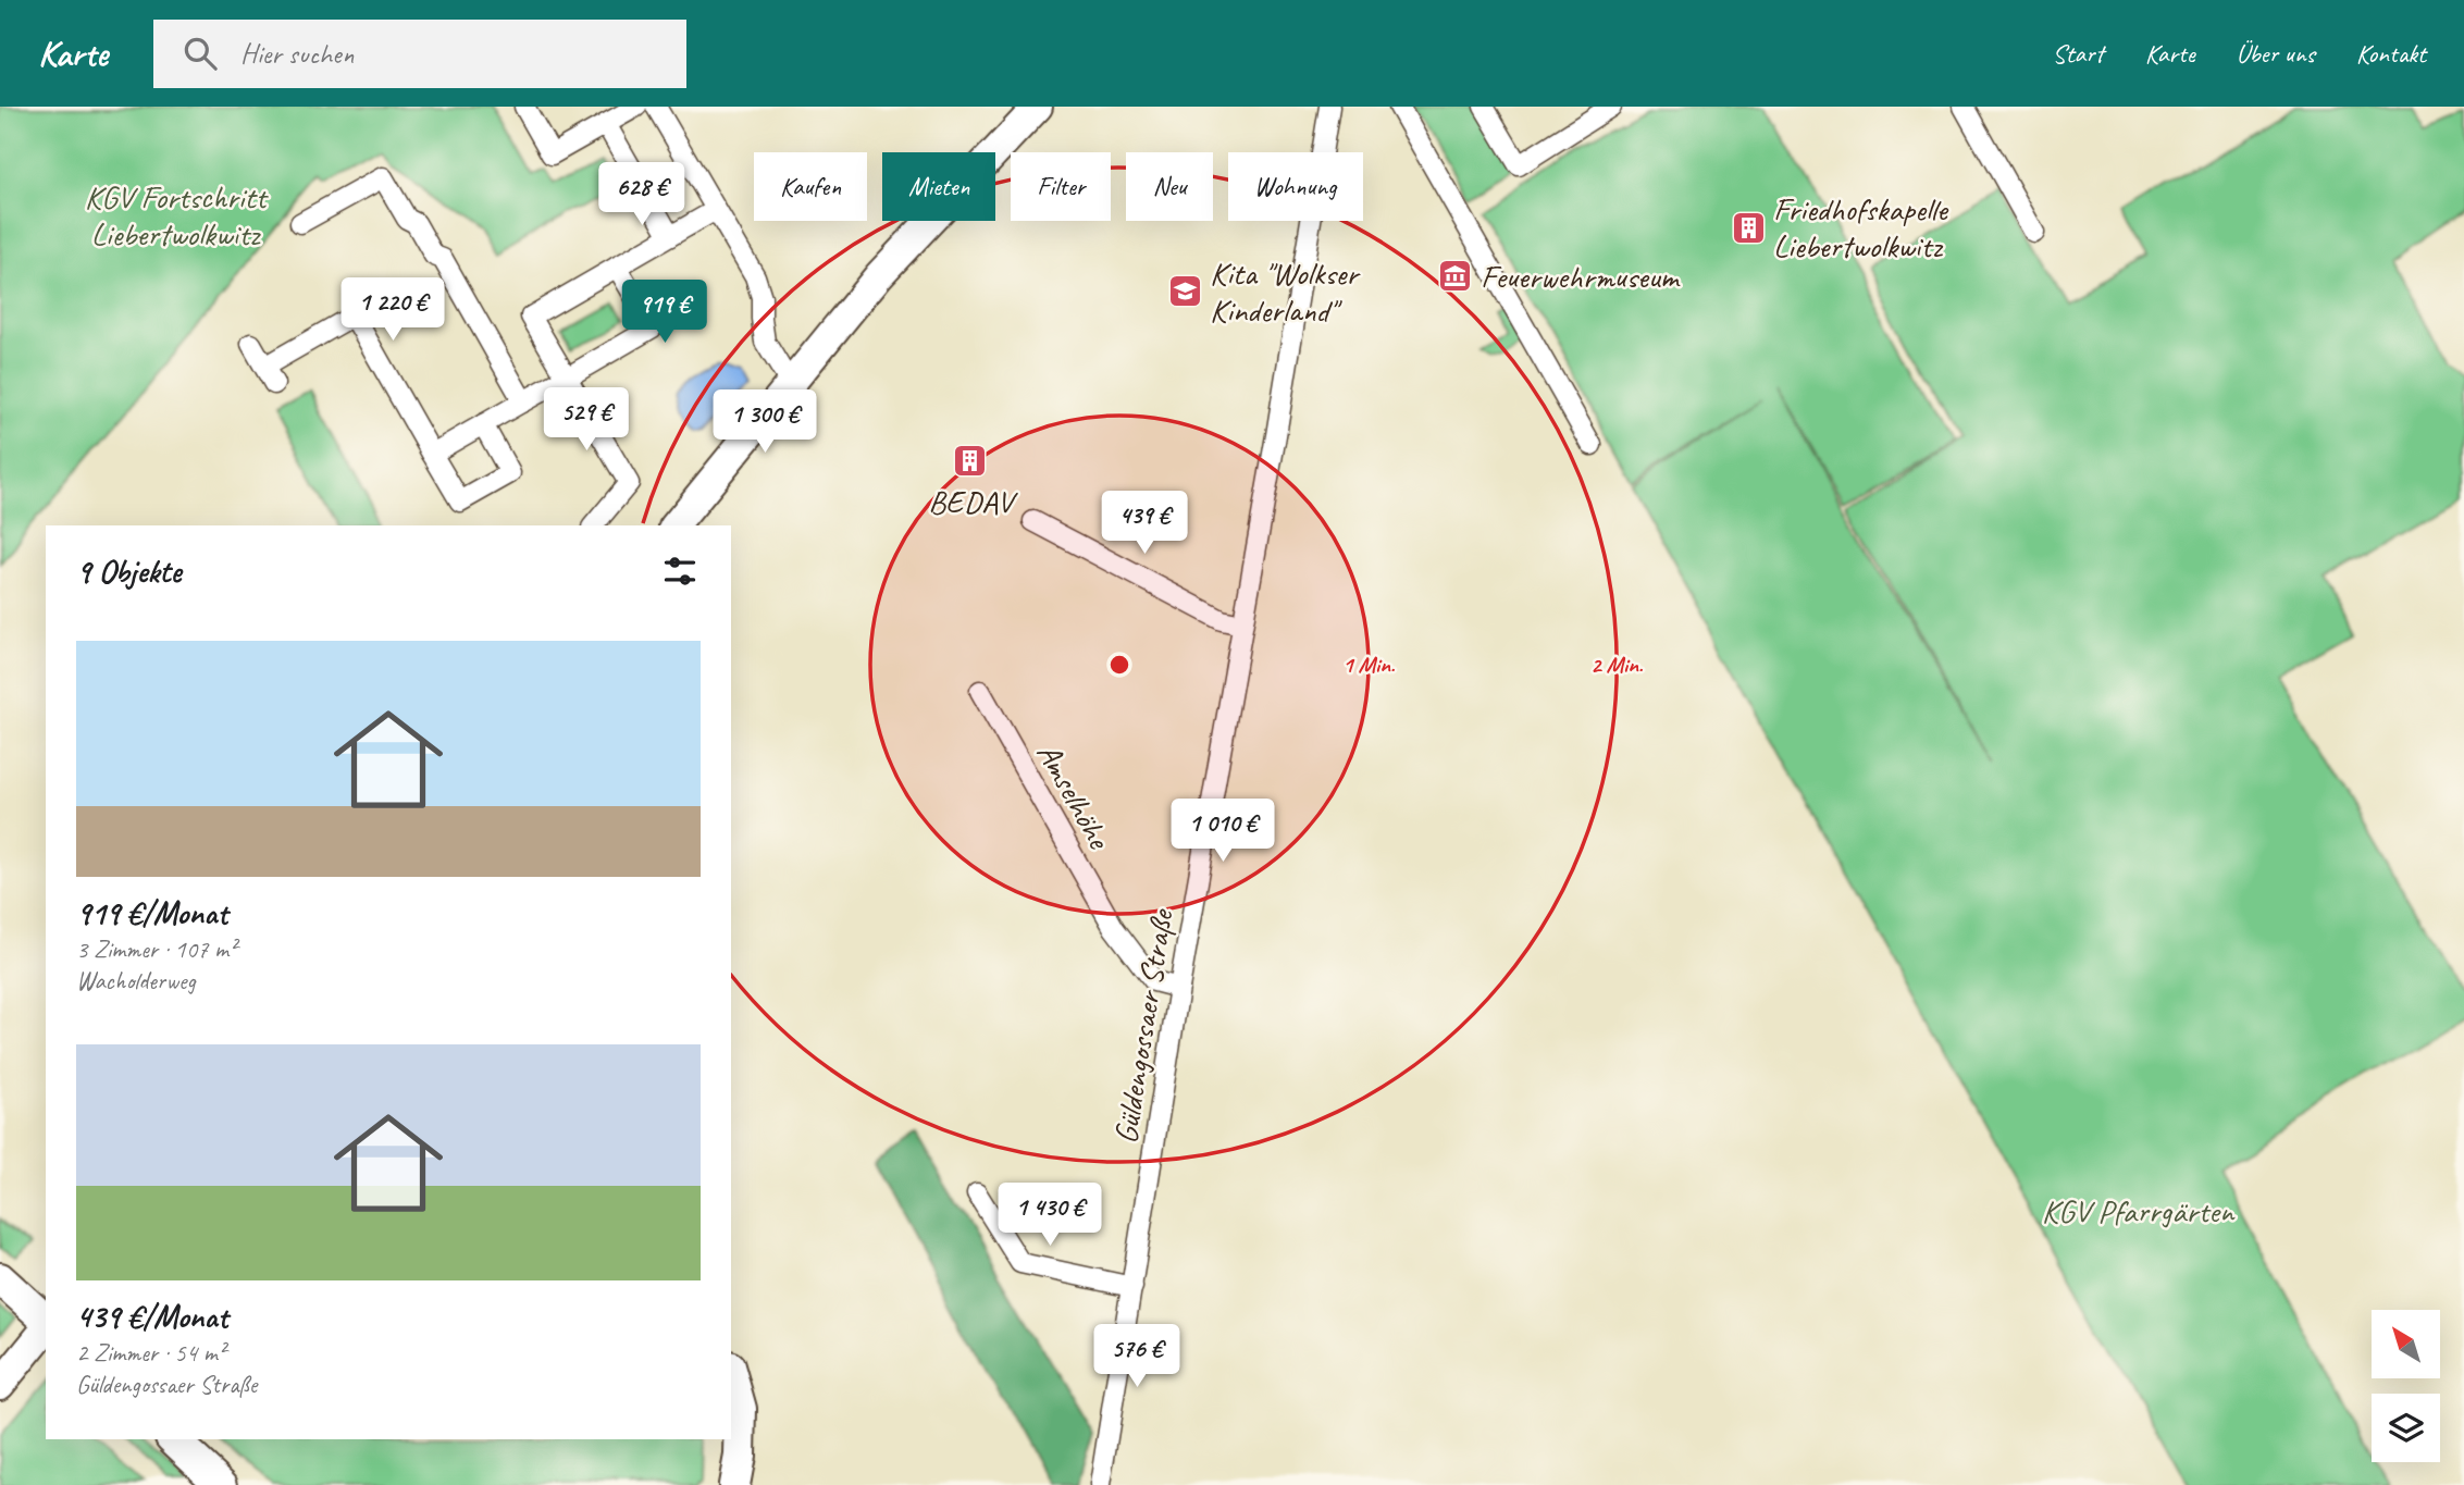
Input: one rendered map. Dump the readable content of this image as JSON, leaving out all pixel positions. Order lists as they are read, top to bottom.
{
  "streets": {
    "street": ["Amselhöhe", "Güldengossaer Straße"]
  },
  "crossings": [
    ["Amselhöhe", "Güldengossaer Straße"]
  ],
  "parks": ["KGV Fortschritt Liebertwolkwitz", "KGV Pfarrgärten"],
  "places": {
    "building": ["Friedhofskapelle Liebertwolkwitz", "BEDAV"],
    "museum": ["Feuerwehrmuseum"],
    "school or university": ["Kita \"Wolkser Kinderland\""]
  },
  "north": "top left",
  "page": {
    "header": "Karte",
    "search": "Hier suchen",
    "nav": [
      "Start",
      "Karte",
      "Über uns",
      "Kontakt"
    ],
    "chip": [
      "Kaufen",
      "Mieten",
      "Filter",
      "Neu",
      "Wohnung"
    ],
    "price": [
      "628 €",
      "1 220 €",
      "919 €",
      "529 €",
      "1 300 €",
      "439 €",
      "1 010 €",
      "1 430 €",
      "576 €"
    ],
    "heading": "9 Objekte",
    "list": [
      {
        "name": "919 €/Monat",
        "note": "3 Zimmer · 107 m² · Wacholderweg"
      },
      {
        "name": "439 €/Monat",
        "note": "2 Zimmer · 54 m² · Güldengossaer Straße"
      }
    ]
  },
  "rings": ["1 Min.", "2 Min."]
}
